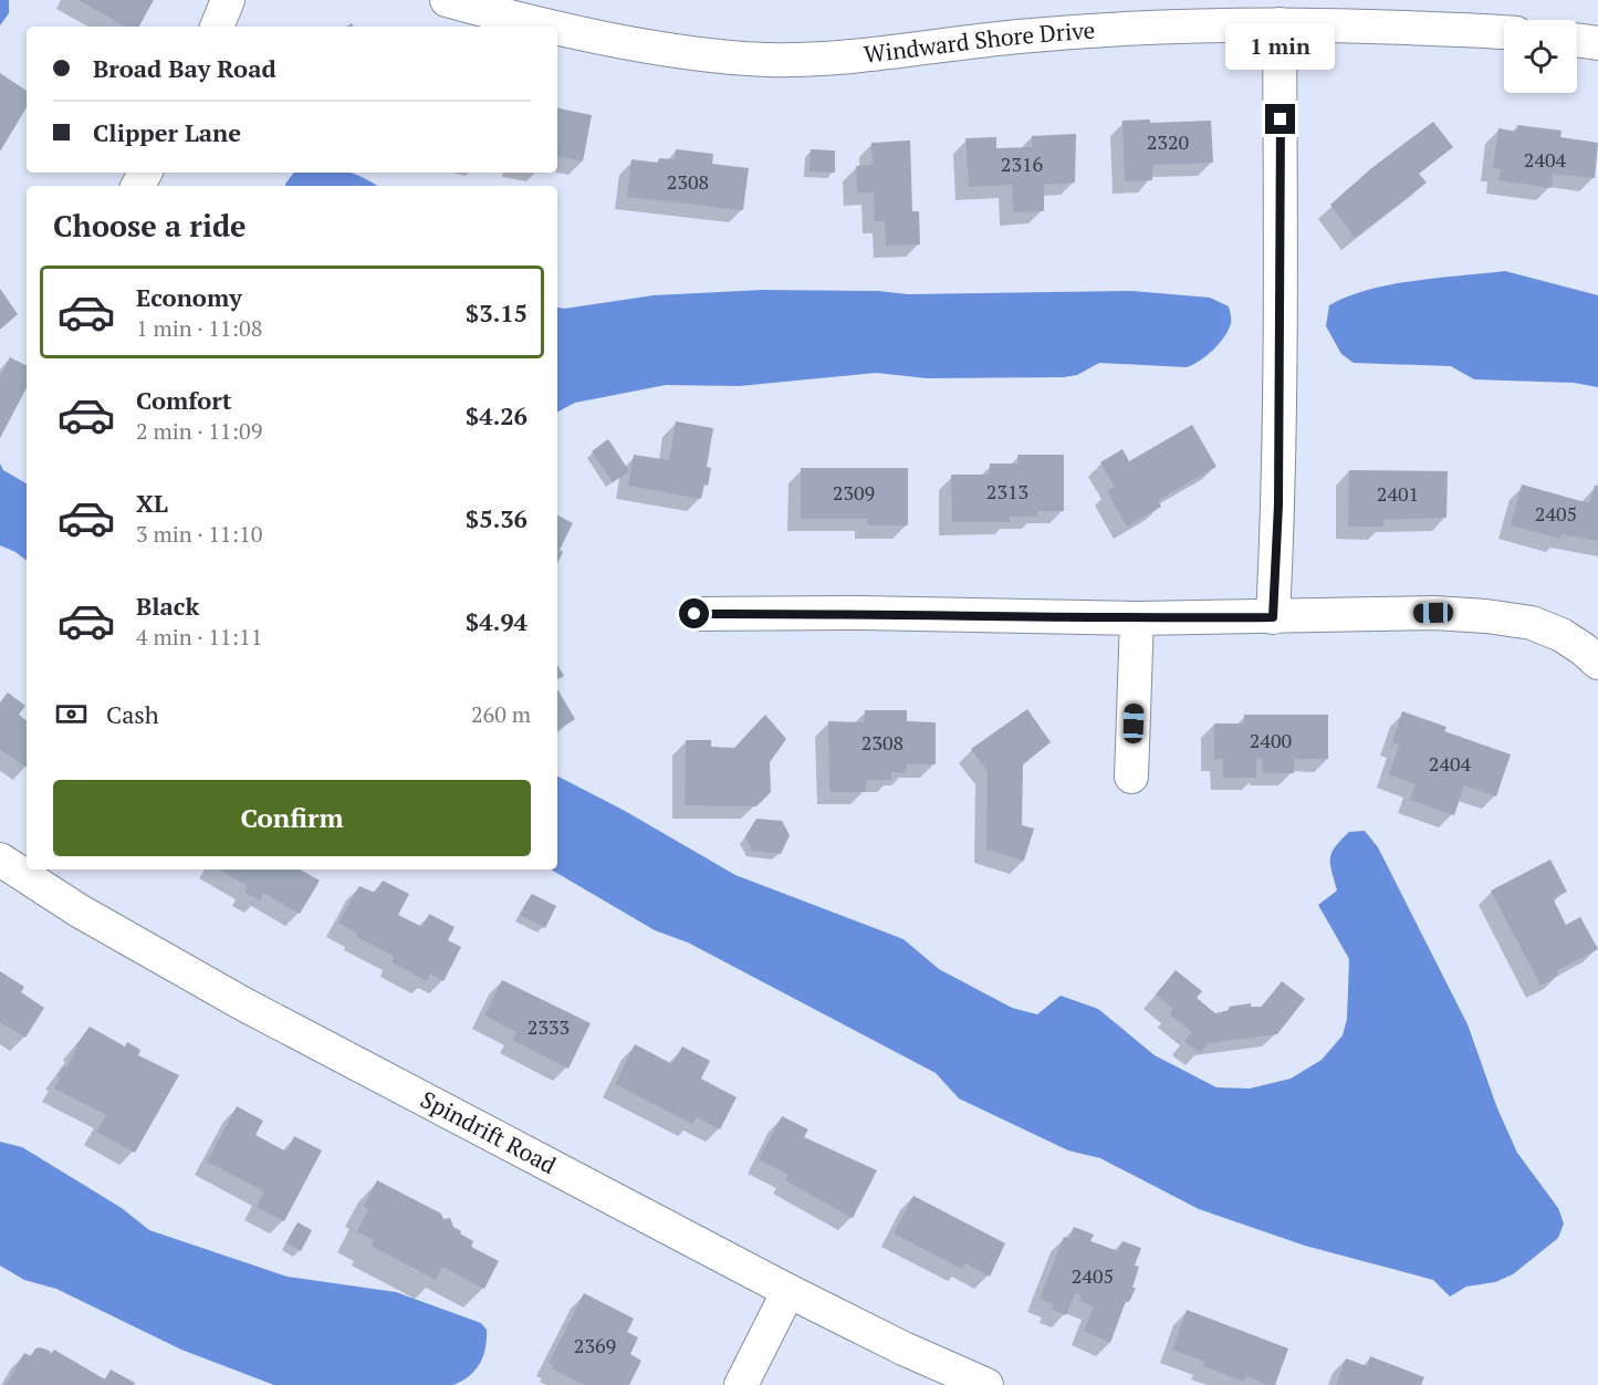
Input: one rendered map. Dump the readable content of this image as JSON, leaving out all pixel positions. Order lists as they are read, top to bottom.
{
  "streets": {
    "street": ["Windward Shore Drive", "Spindrift Road"]
  },
  "house_numbers": [
    "2320",
    "2404",
    "2316",
    "2308",
    "2313",
    "2309",
    "2401",
    "2405",
    "2400",
    "2308",
    "2404",
    "2333",
    "2405",
    "2369"
  ],
  "page": {
    "bubble": "1 min",
    "banner": ["Broad Bay Road", "Clipper Lane"],
    "heading": "Choose a ride",
    "list": [
      {
        "name": "Economy",
        "note": "1 min · 11:08",
        "value": "$3.15"
      },
      {
        "name": "Comfort",
        "note": "2 min · 11:09",
        "value": "$4.26"
      },
      {
        "name": "XL",
        "note": "3 min · 11:10",
        "value": "$5.36"
      },
      {
        "name": "Black",
        "note": "4 min · 11:11",
        "value": "$4.94"
      }
    ],
    "pay": ["Cash", "260 m"],
    "buttons": "Confirm"
  }
}
